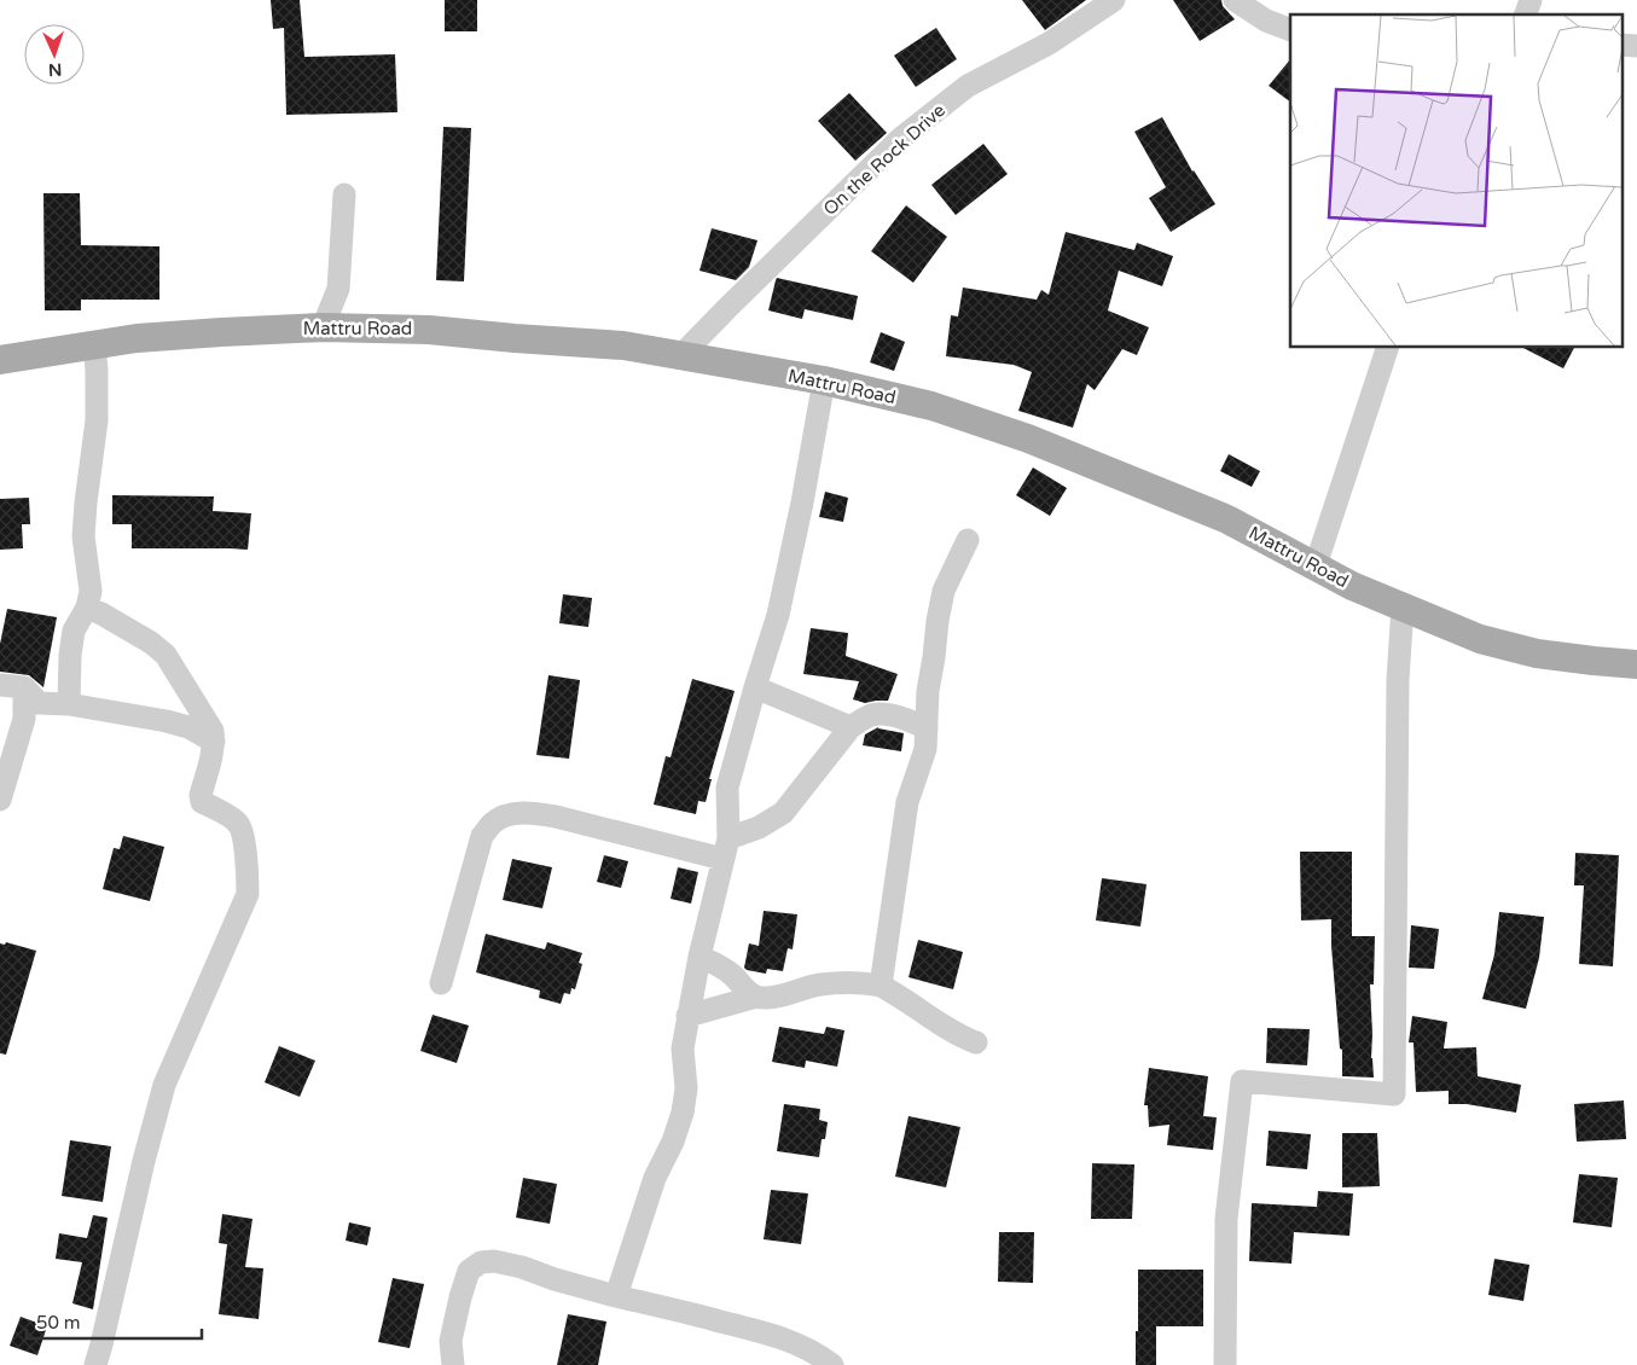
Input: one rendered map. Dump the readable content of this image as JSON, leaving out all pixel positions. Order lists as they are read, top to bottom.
{
  "streets": {
    "main road": ["Mattru Road"],
    "street": ["On the Rock Drive"]
  },
  "crossings": [
    ["On the Rock Drive", "Mattru Road"]
  ],
  "scale_bar": "50 m",
  "north": "bottom"
}
